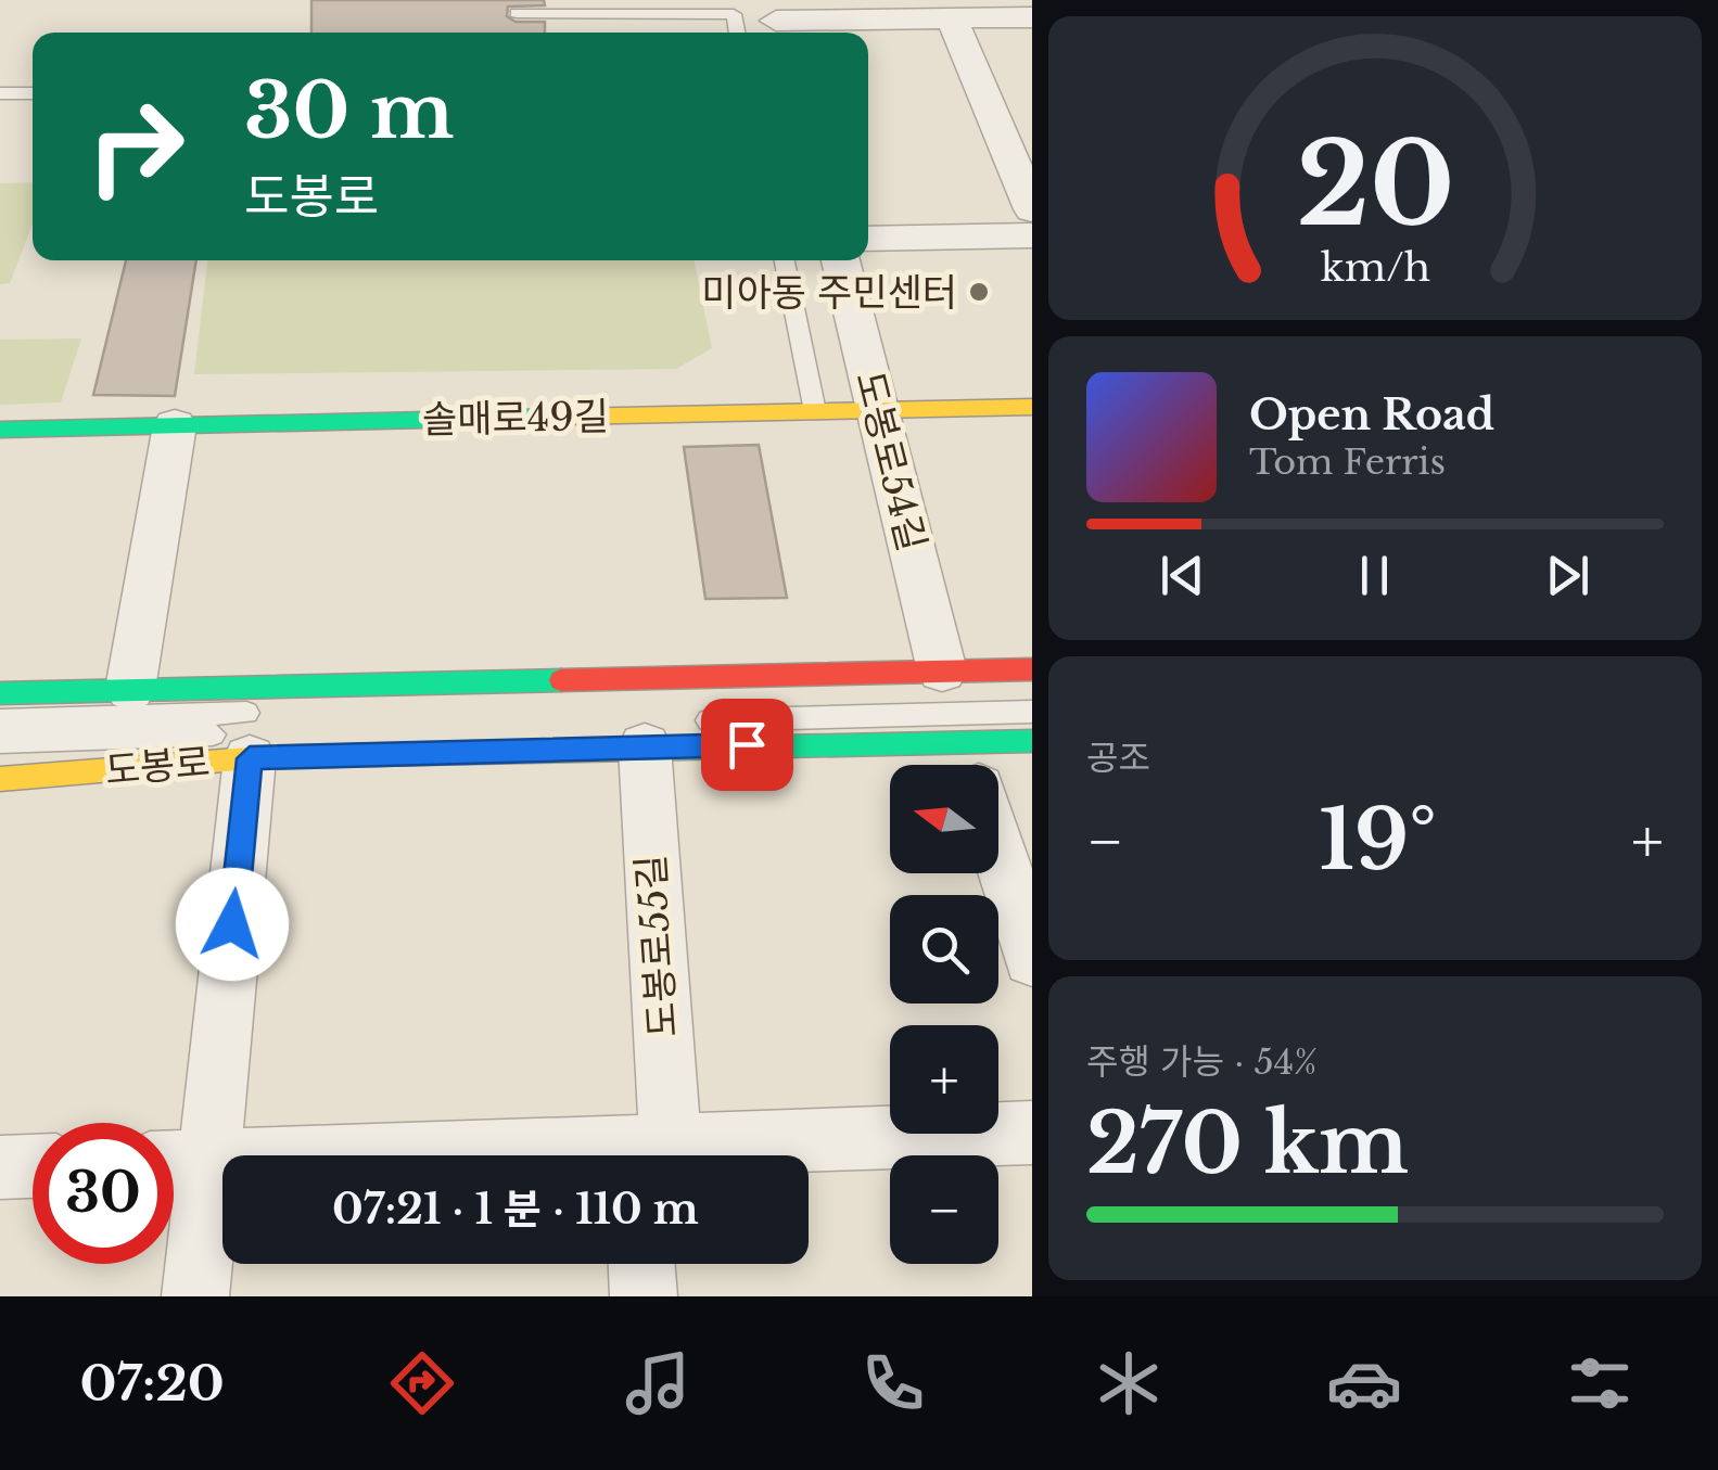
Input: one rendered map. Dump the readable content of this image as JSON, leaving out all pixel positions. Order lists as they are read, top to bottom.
{
  "streets": {
    "main road": ["솔매로49길", "도봉로"],
    "street": ["도봉로54길", "도봉로55길"]
  },
  "crossings": [
    ["솔매로49길", "도봉로54길"],
    ["솔매로49길", "도봉로"],
    ["도봉로54길", "도봉로"],
    ["도봉로", "도봉로55길"]
  ],
  "places": ["미아동 주민센터"],
  "north": "left",
  "page": {
    "turn": ["30 m", "도봉로"],
    "song": ["Open Road", "Tom Ferris"],
    "tile": [
      "공조",
      ["주행 가능 · 54%", "270 km"]
    ],
    "map_buttons": ["+", "−"],
    "heat": ["−", "19°", "+"],
    "limit": "30",
    "trip": "07:21 · 1 분 · 110 m",
    "tabs": "07:20",
    "gauge": ["20", "km/h"]
  }
}
